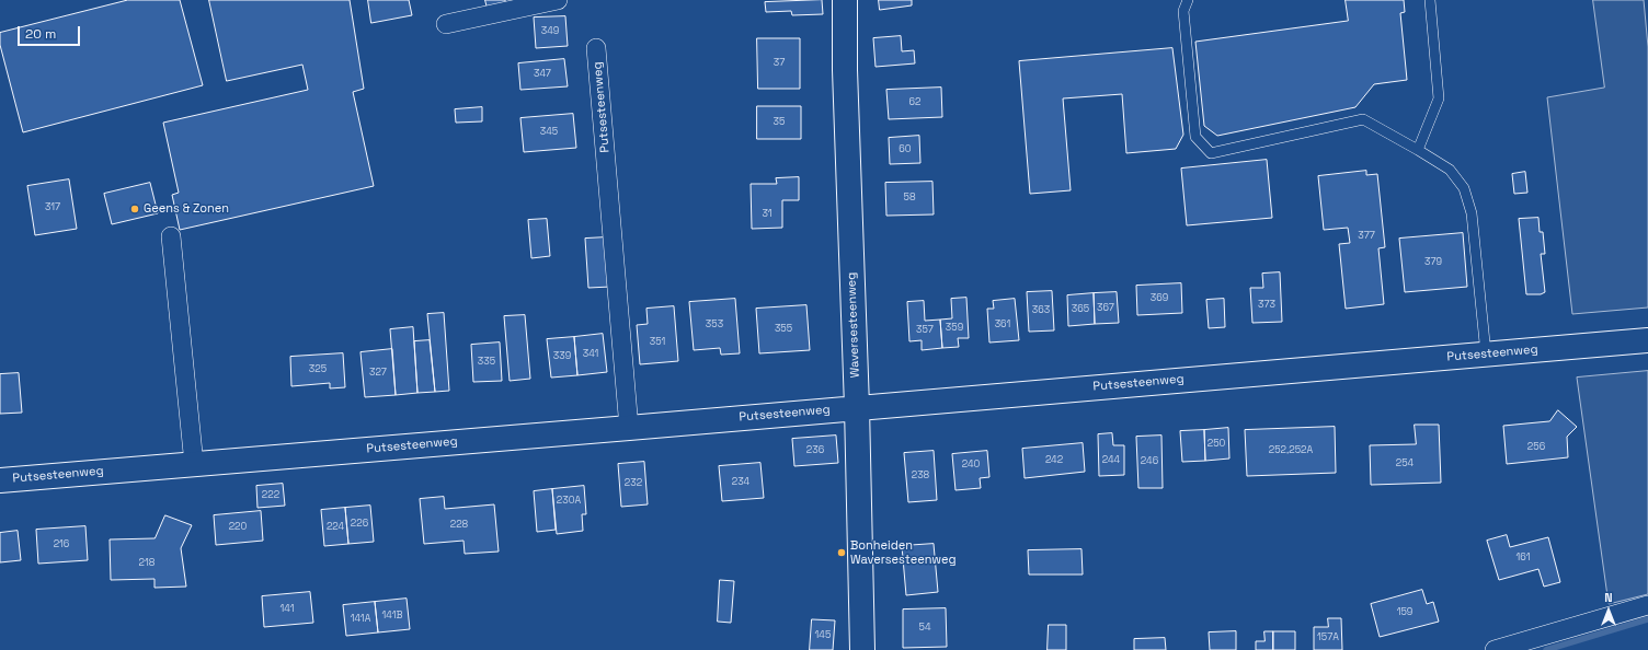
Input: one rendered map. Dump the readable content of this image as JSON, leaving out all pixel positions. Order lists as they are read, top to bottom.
{
  "streets": {
    "main road": ["Putsesteenweg", "Waversesteenweg"]
  },
  "crossings": [
    ["Putsesteenweg", "Waversesteenweg"]
  ],
  "places": ["Geens & Zonen", "Bonheiden Waversesteenweg"],
  "house_numbers": [
    "349",
    "37",
    "347",
    "62",
    "35",
    "345",
    "60",
    "58",
    "317",
    "31",
    "377",
    "379",
    "369",
    "373",
    "367",
    "365",
    "363",
    "353",
    "361",
    "359",
    "355",
    "357",
    "351",
    "341",
    "339",
    "335",
    "325",
    "327",
    "250",
    "256",
    "236",
    "252,252A",
    "242",
    "244",
    "246",
    "254",
    "240",
    "238",
    "234",
    "232",
    "222",
    "230A",
    "226",
    "228",
    "220",
    "224",
    "216",
    "161",
    "218",
    "141",
    "159",
    "141B",
    "141A",
    "54",
    "145",
    "157A"
  ],
  "scale_bar": "20 m",
  "north": "top"
}
